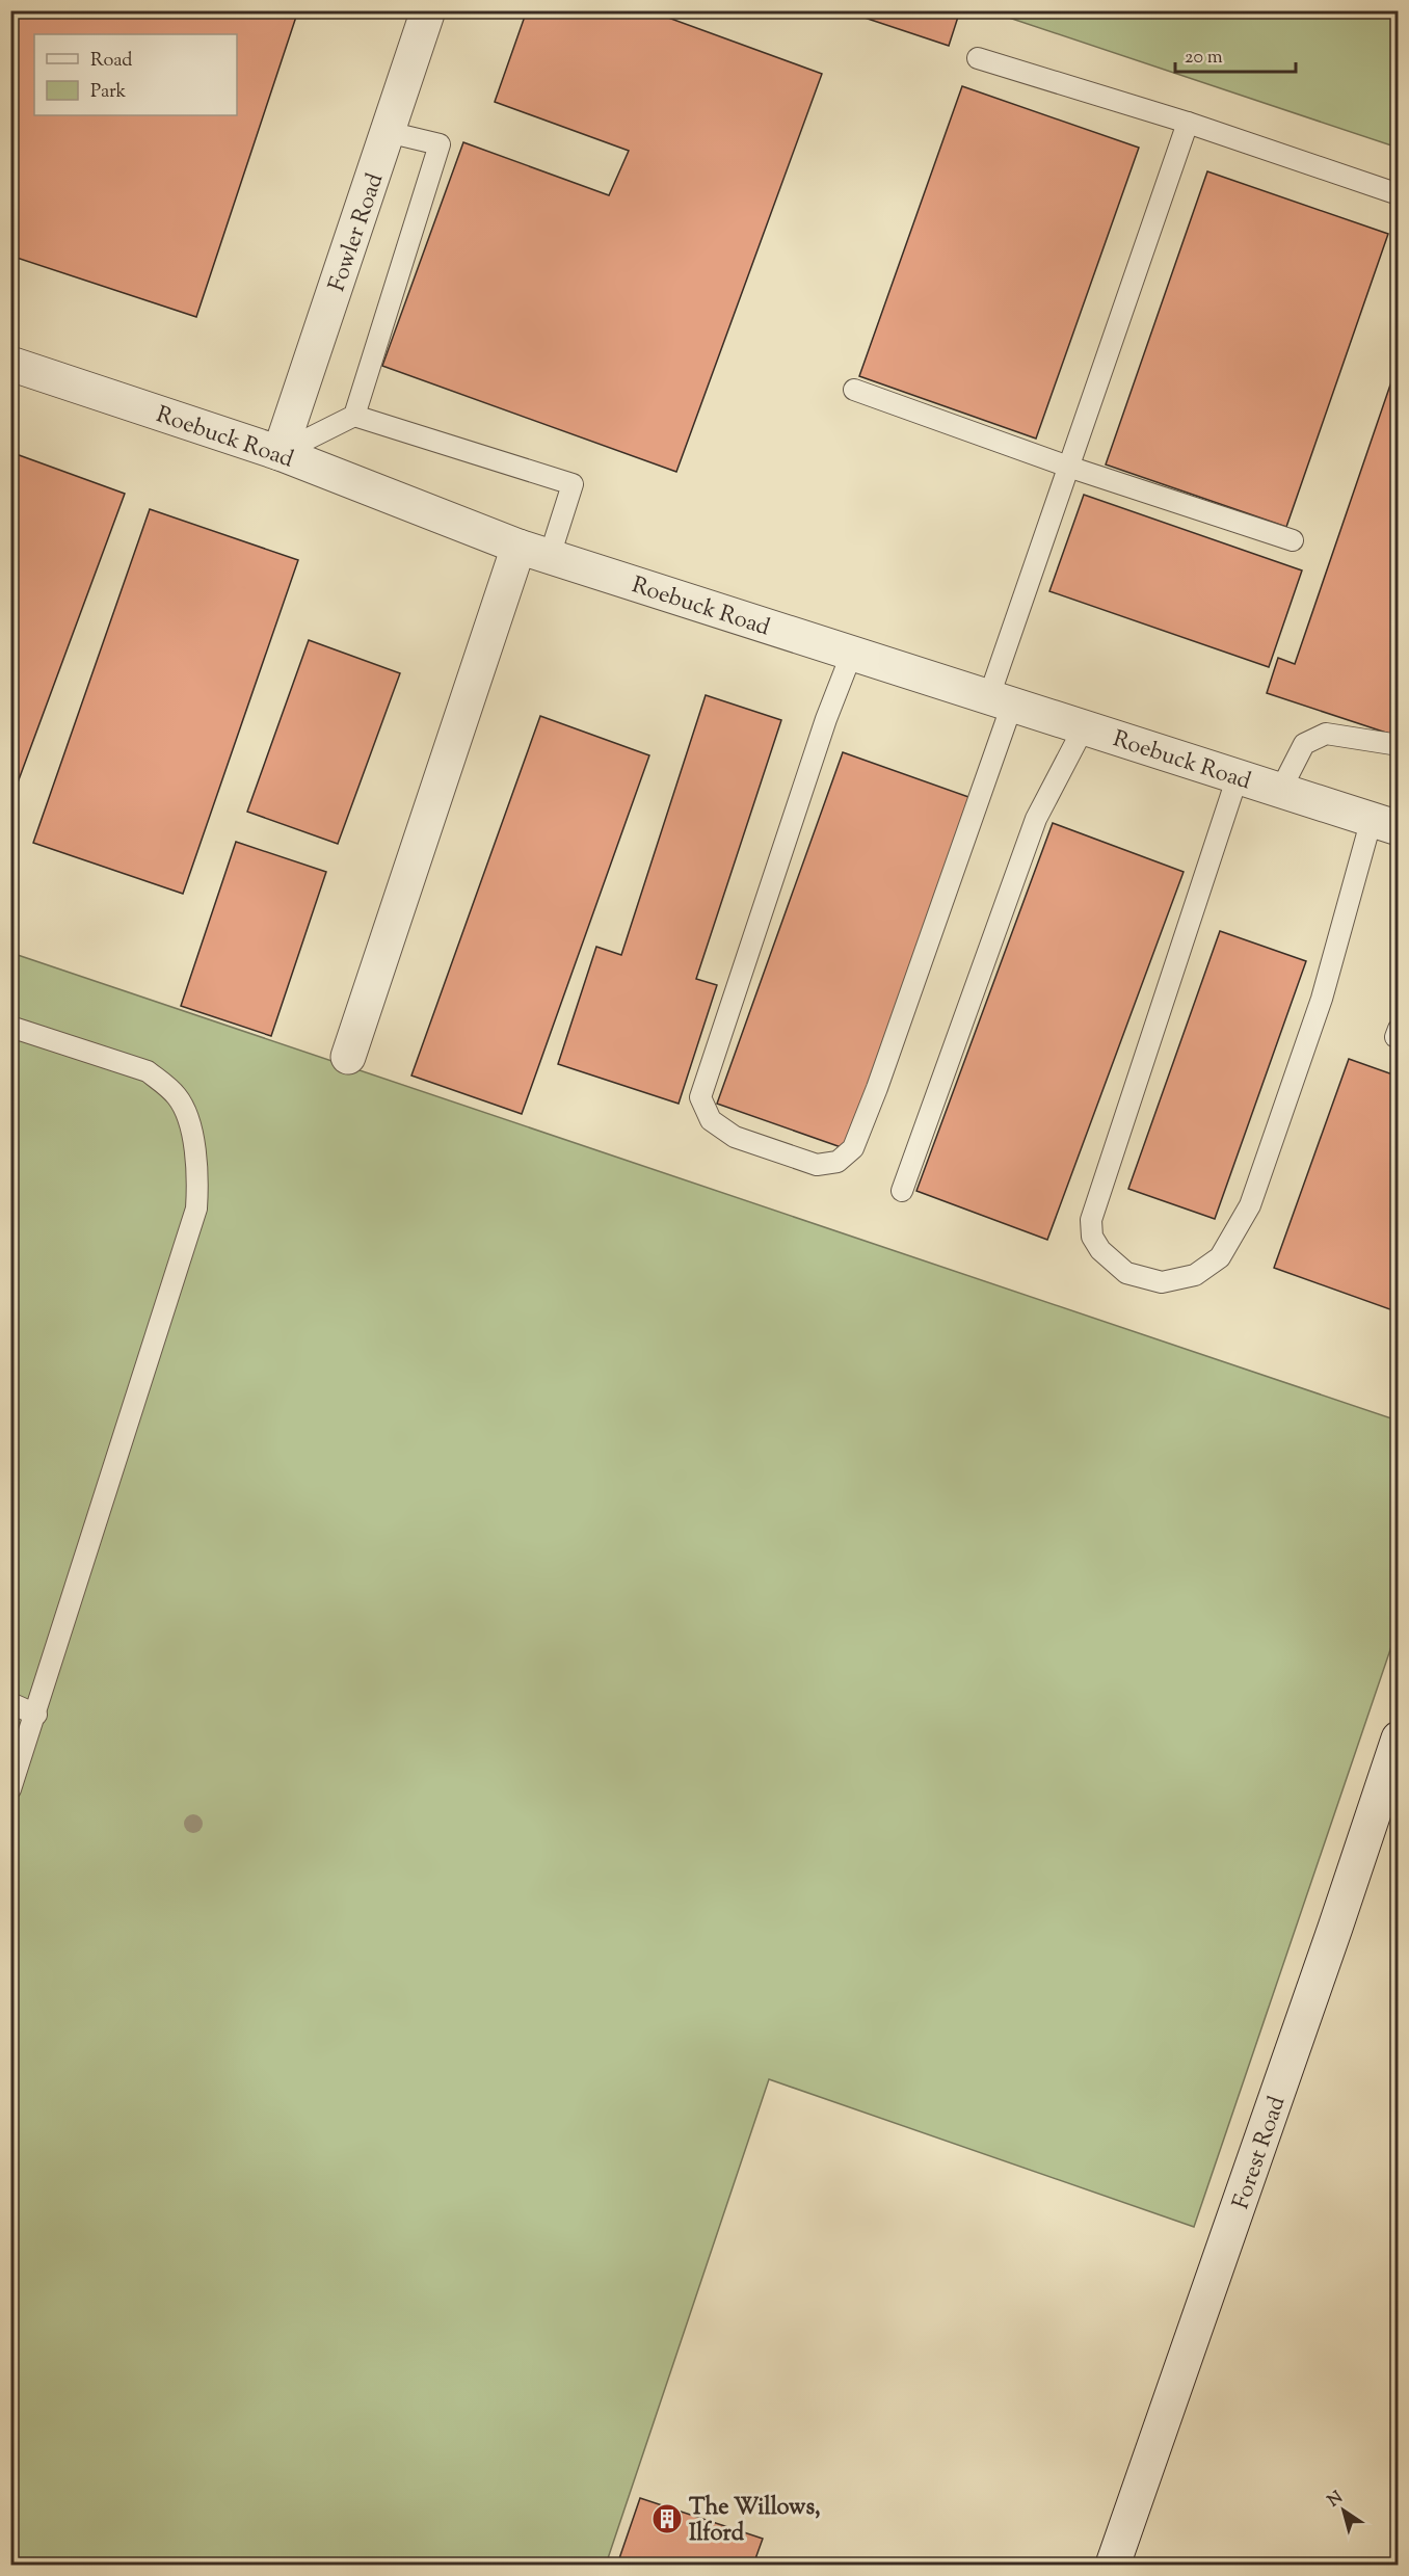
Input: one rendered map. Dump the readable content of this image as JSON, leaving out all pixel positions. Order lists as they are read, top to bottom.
{
  "streets": {
    "street": ["Fowler Road", "Roebuck Road", "Forest Road"]
  },
  "crossings": [
    ["Fowler Road", "Roebuck Road"]
  ],
  "places": {
    "building": ["The Willows, Ilford"]
  },
  "legend": ["Road", "Park"],
  "scale_bar": "20 m",
  "north": "top left"
}
